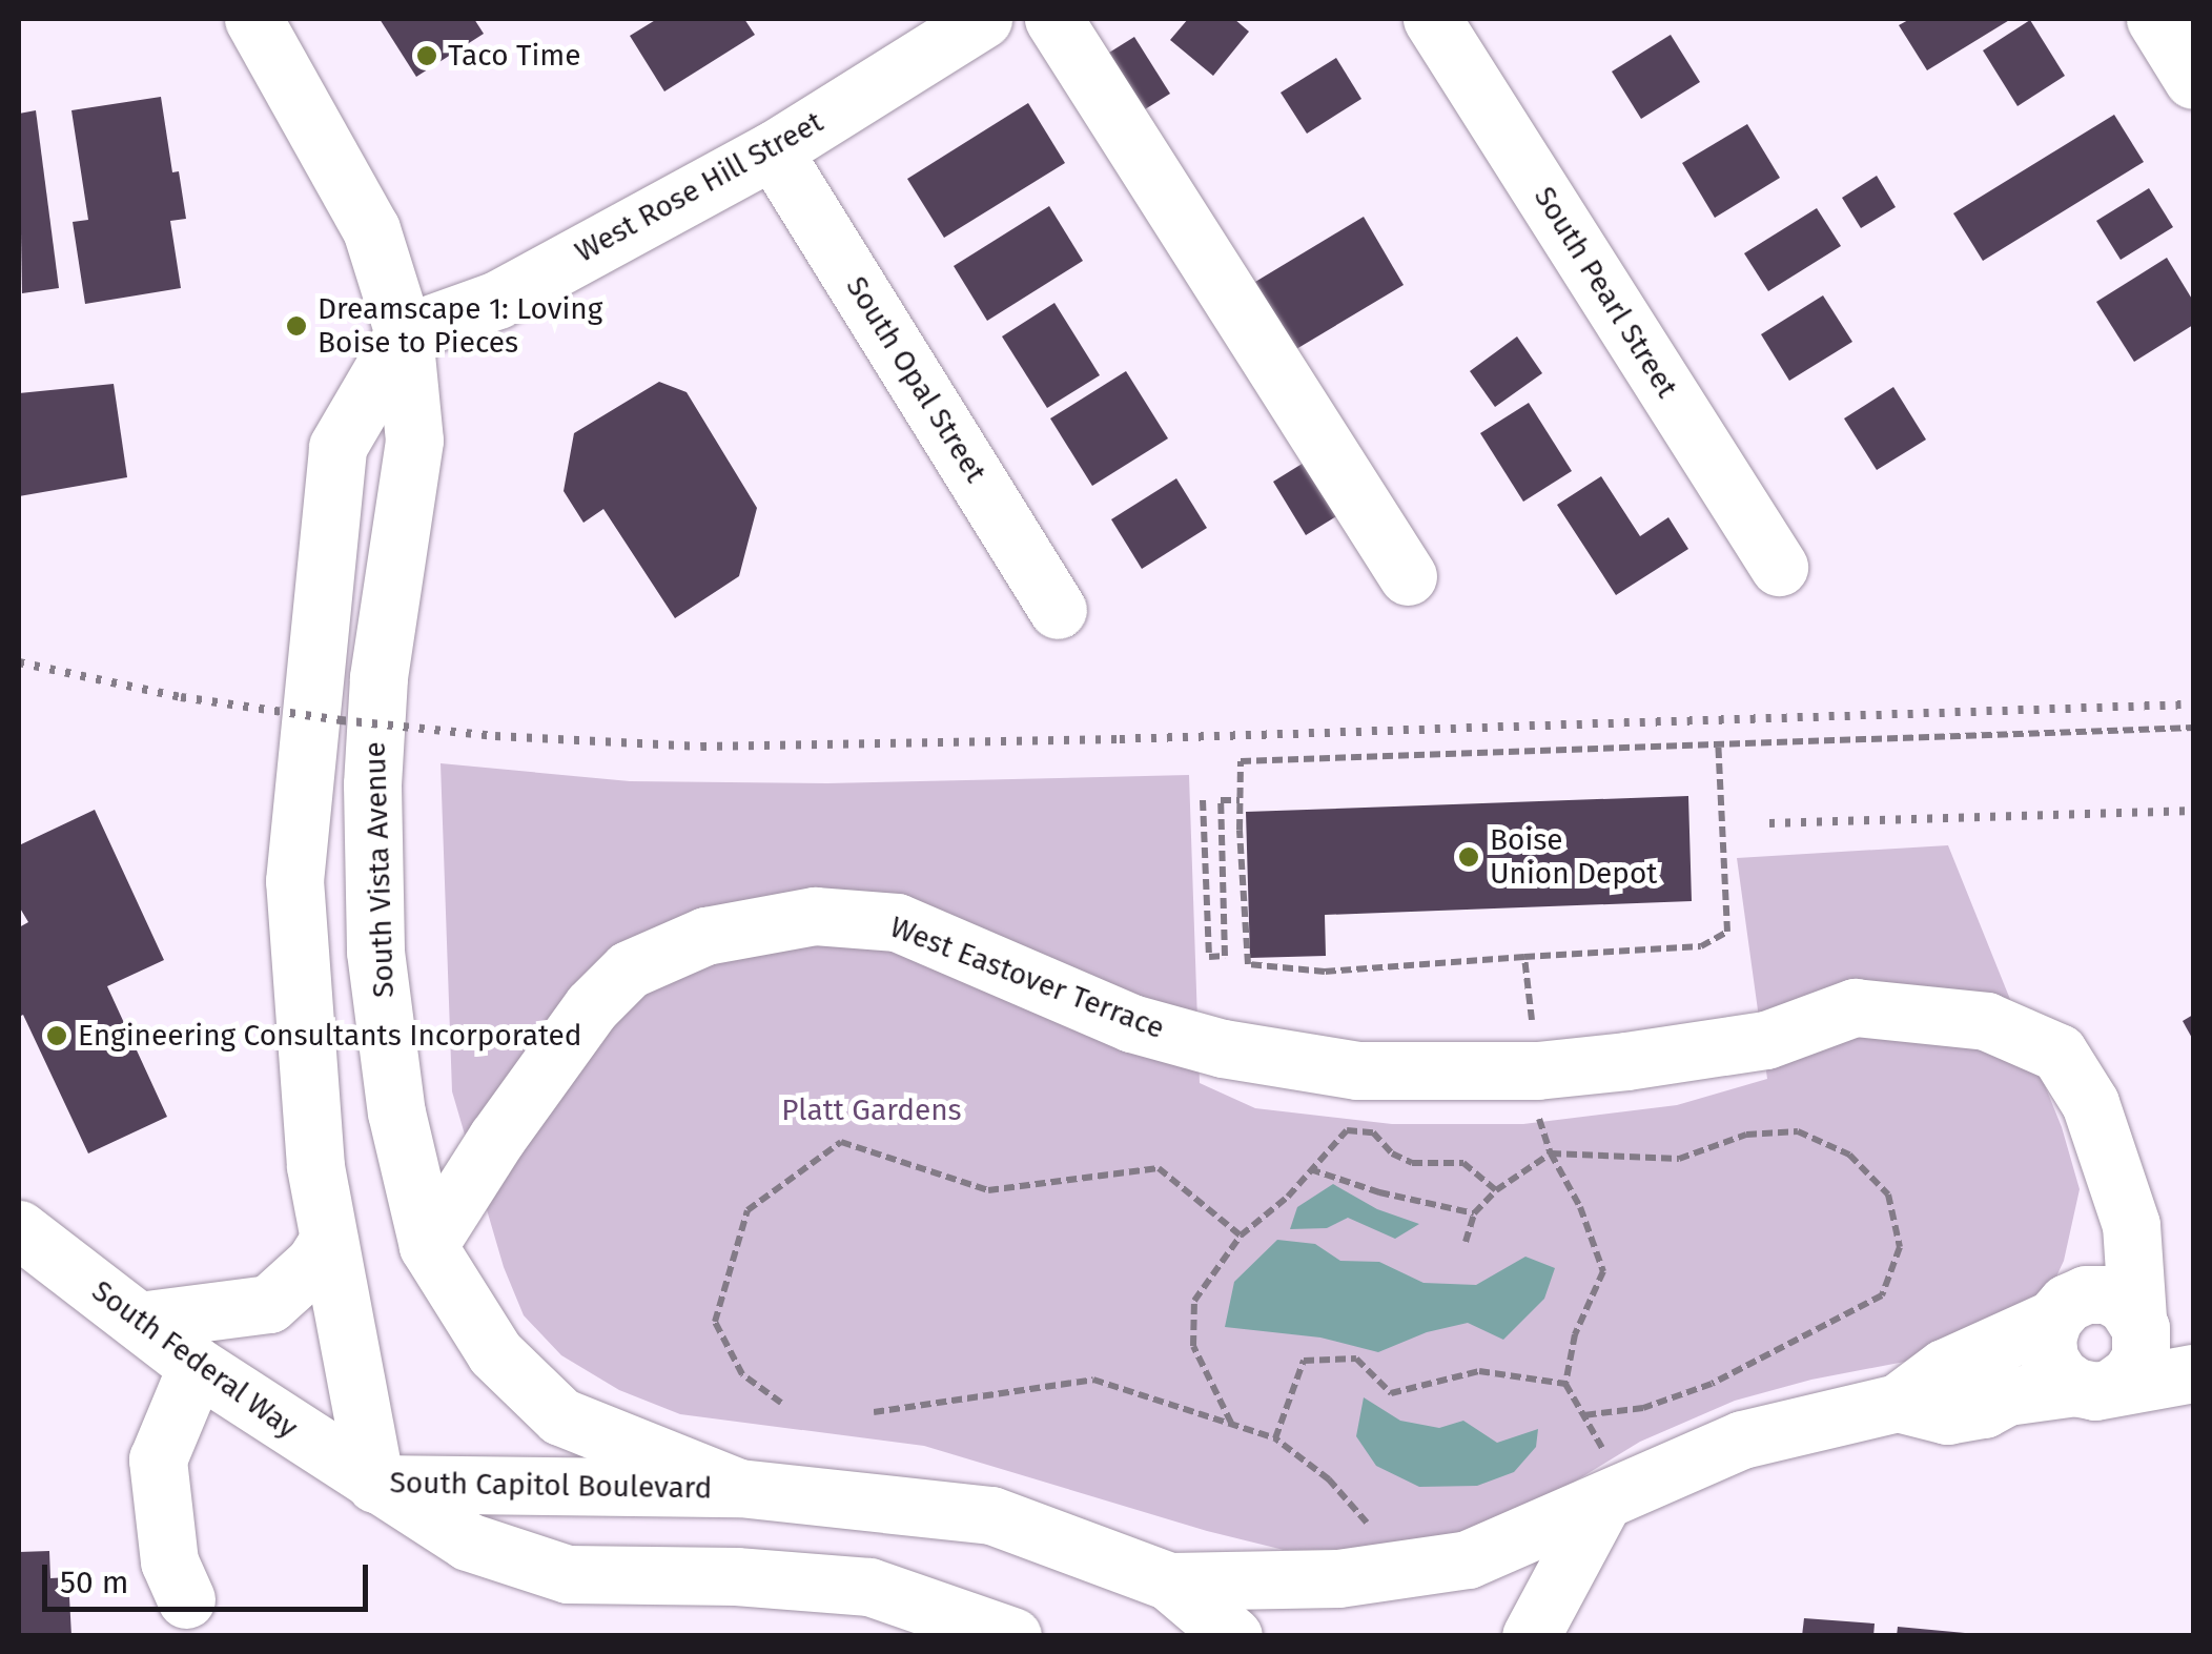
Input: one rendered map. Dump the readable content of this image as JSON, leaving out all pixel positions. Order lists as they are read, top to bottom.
{
  "streets": {
    "street": [
      "West Rose Hill Street",
      "South Pearl Street",
      "South Opal Street",
      "South Vista Avenue",
      "West Eastover Terrace",
      "South Federal Way",
      "South Capitol Boulevard"
    ]
  },
  "crossings": [
    ["West Rose Hill Street", "South Opal Street"],
    ["West Rose Hill Street", "South Vista Avenue"],
    ["South Vista Avenue", "West Eastover Terrace"],
    ["South Vista Avenue", "South Capitol Boulevard"],
    ["South Federal Way", "South Capitol Boulevard"]
  ],
  "parks": ["Platt Gardens"],
  "places": [
    "Taco Time",
    "Dreamscape 1: Loving Boise to Pieces",
    "Boise Union Depot",
    "Engineering Consultants Incorporated"
  ],
  "scale_bar": "50 m"
}
